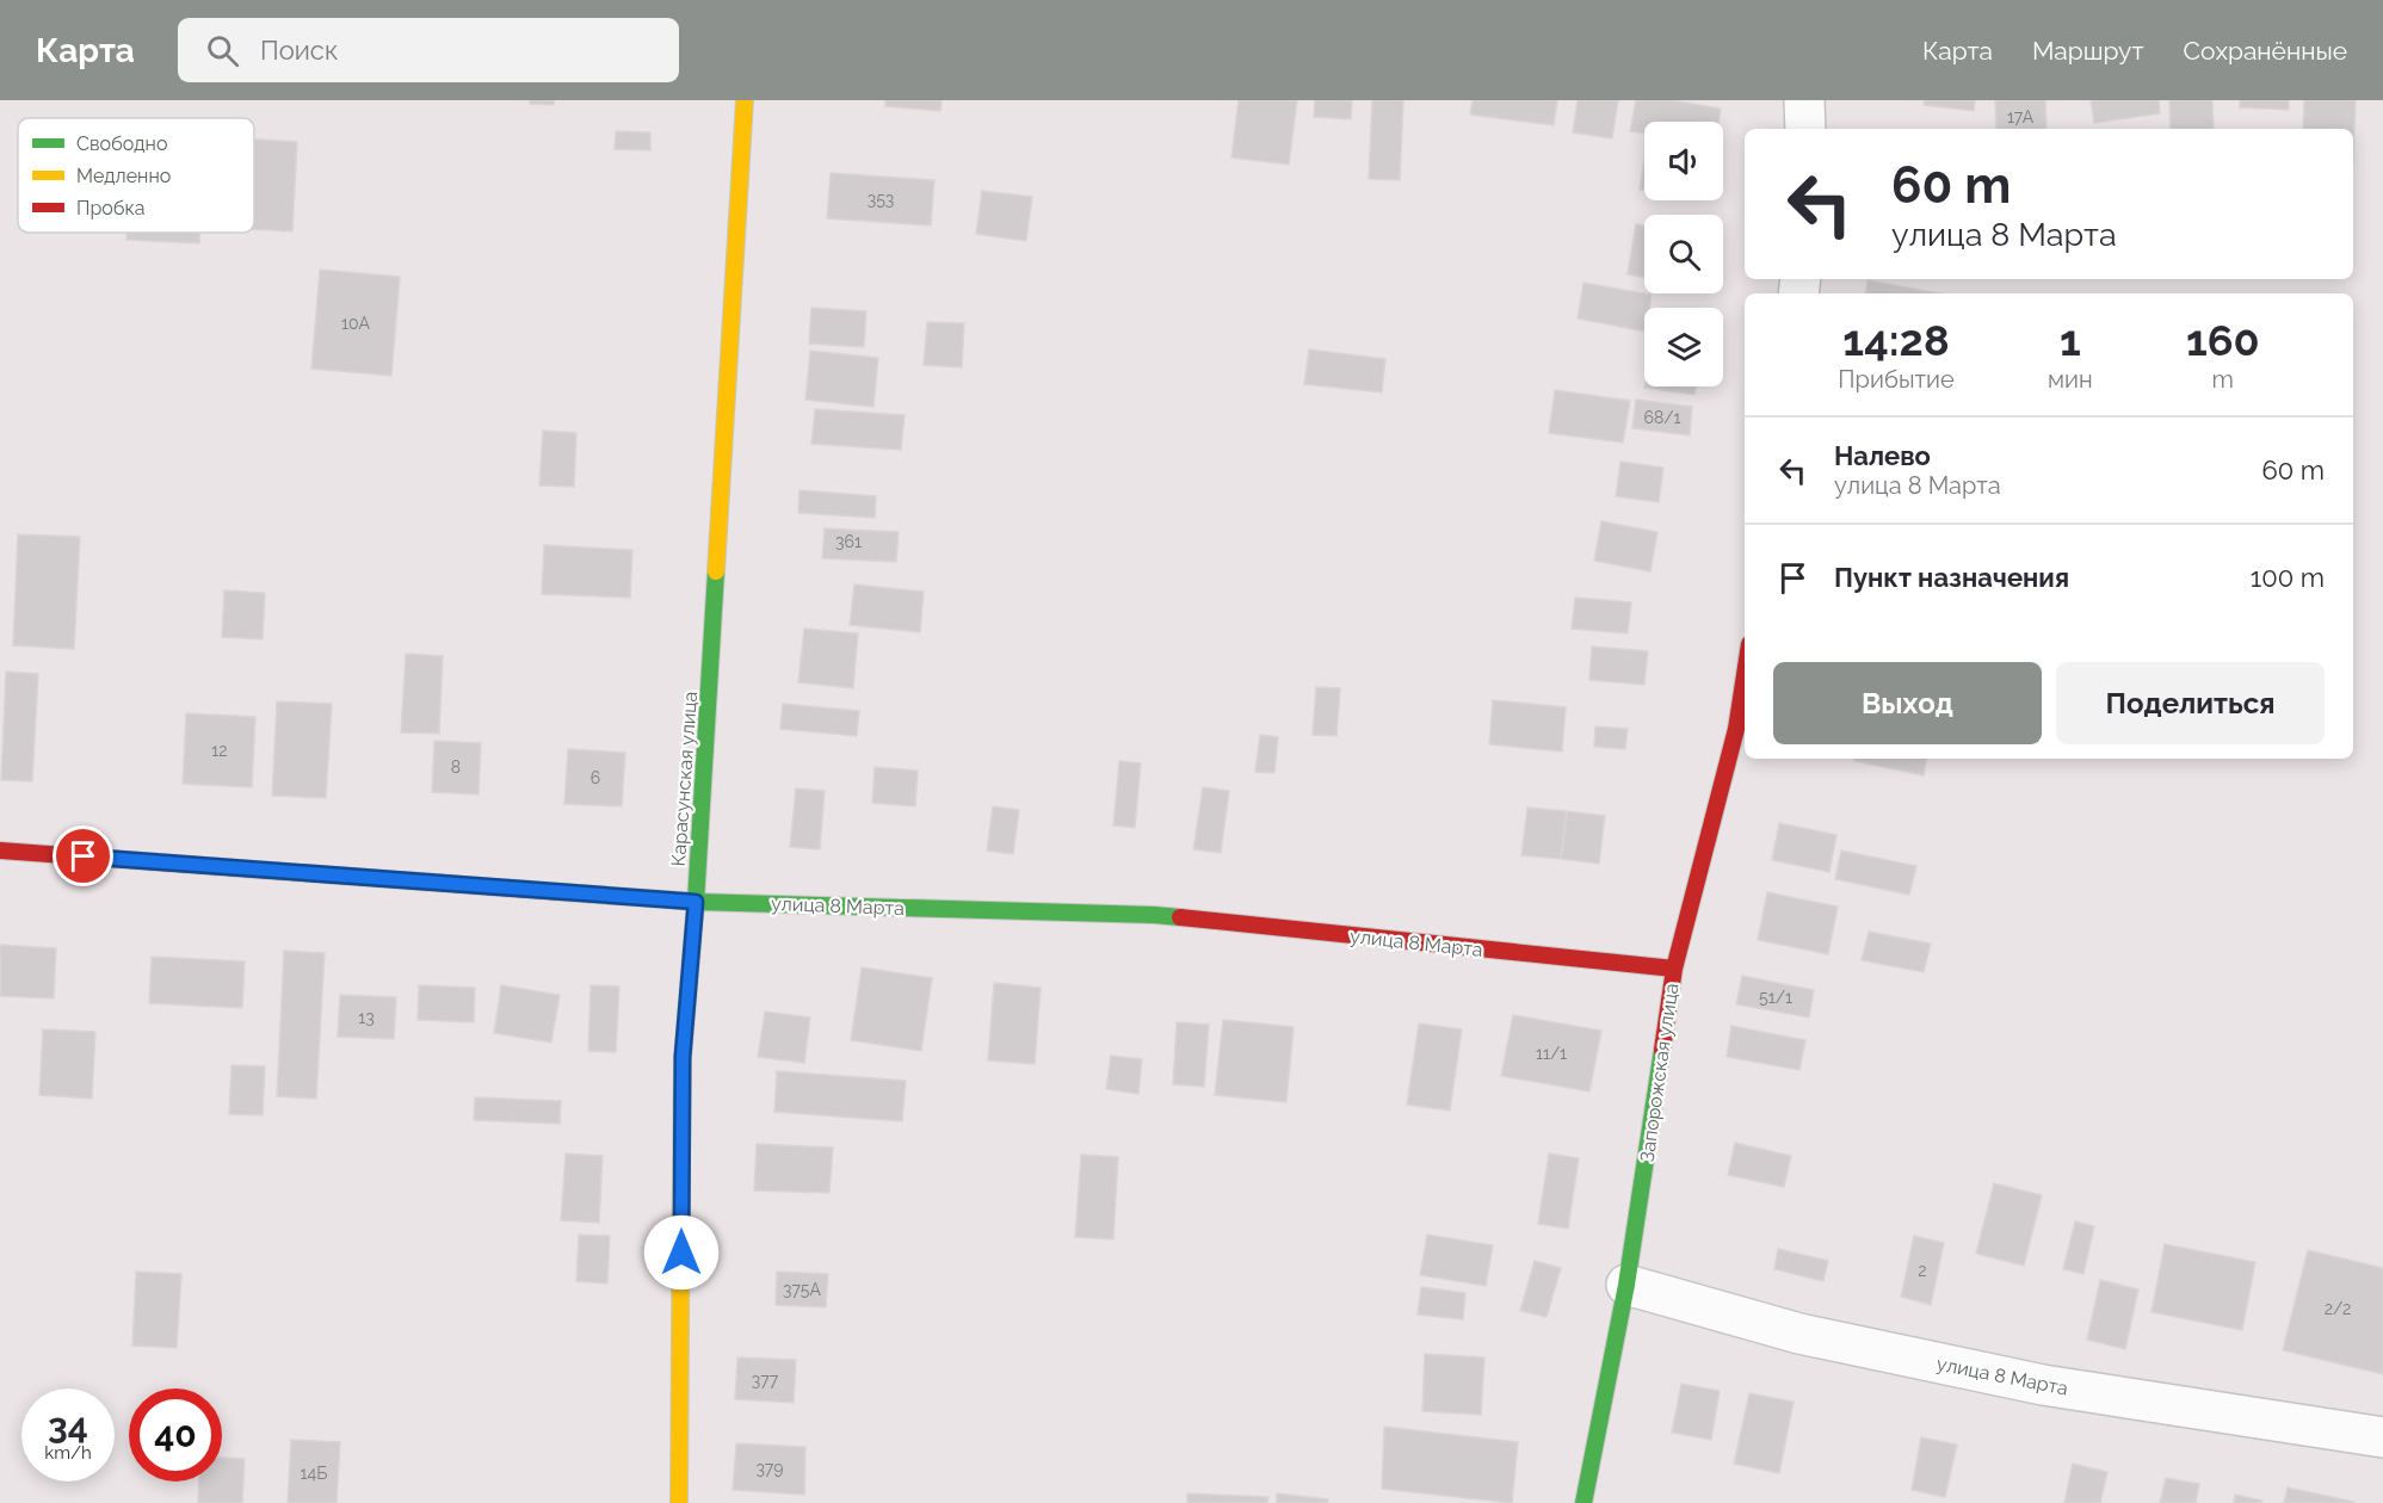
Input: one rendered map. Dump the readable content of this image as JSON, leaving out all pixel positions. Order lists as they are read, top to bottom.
{
  "streets": {
    "street": ["Карасунская улица", "улица 8 Марта", "Запорожская улица"]
  },
  "crossings": [
    ["Карасунская улица", "улица 8 Марта"],
    ["улица 8 Марта", "Запорожская улица"]
  ],
  "house_numbers": [
    "17А",
    "353",
    "10А",
    "68/1",
    "361",
    "12",
    "8",
    "6",
    "51/1",
    "13",
    "11/1",
    "2",
    "375А",
    "2/2",
    "377",
    "379",
    "14Б"
  ],
  "legend": ["Свободно", "Медленно", "Пробка"],
  "page": {
    "header": "Карта",
    "search": "Поиск",
    "nav": ["Карта", "Маршрут", "Сохранённые"],
    "turn": ["60 m", "улица 8 Марта"],
    "eta": [
      "14:28",
      "Прибытие",
      "1",
      "мин",
      "160",
      "m"
    ],
    "list": [
      {
        "name": "Налево",
        "note": "улица 8 Марта",
        "value": "60 m"
      },
      {
        "name": "Пункт назначения",
        "value": "100 m"
      }
    ],
    "buttons": ["Выход", "Поделиться"],
    "speed": "34 km/h",
    "limit": "40"
  }
}
